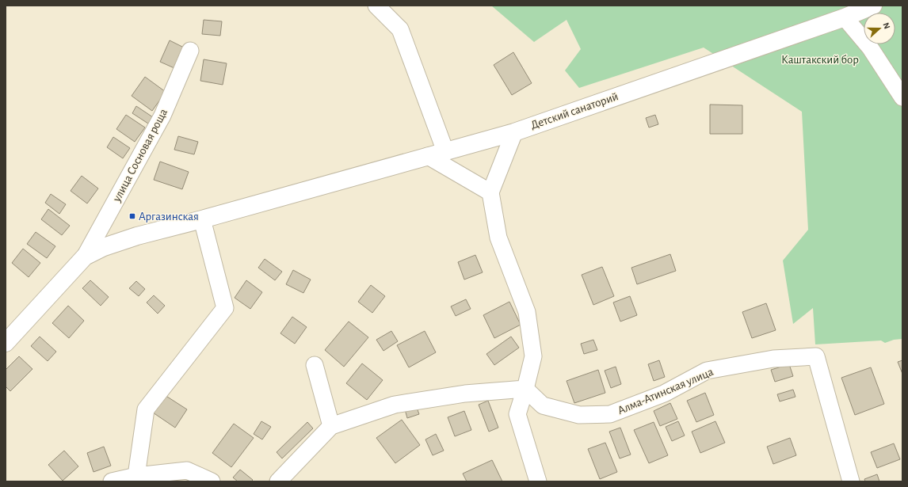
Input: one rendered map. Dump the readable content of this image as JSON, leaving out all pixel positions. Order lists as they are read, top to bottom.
{
  "streets": {
    "main road": ["Детский санаторий"],
    "street": ["улица Сосновая роща", "Алма-Атинская улица"]
  },
  "parks": ["Каштакский бор"],
  "places": {
    "transit": ["Аргазинская"]
  },
  "north": "right"
}
